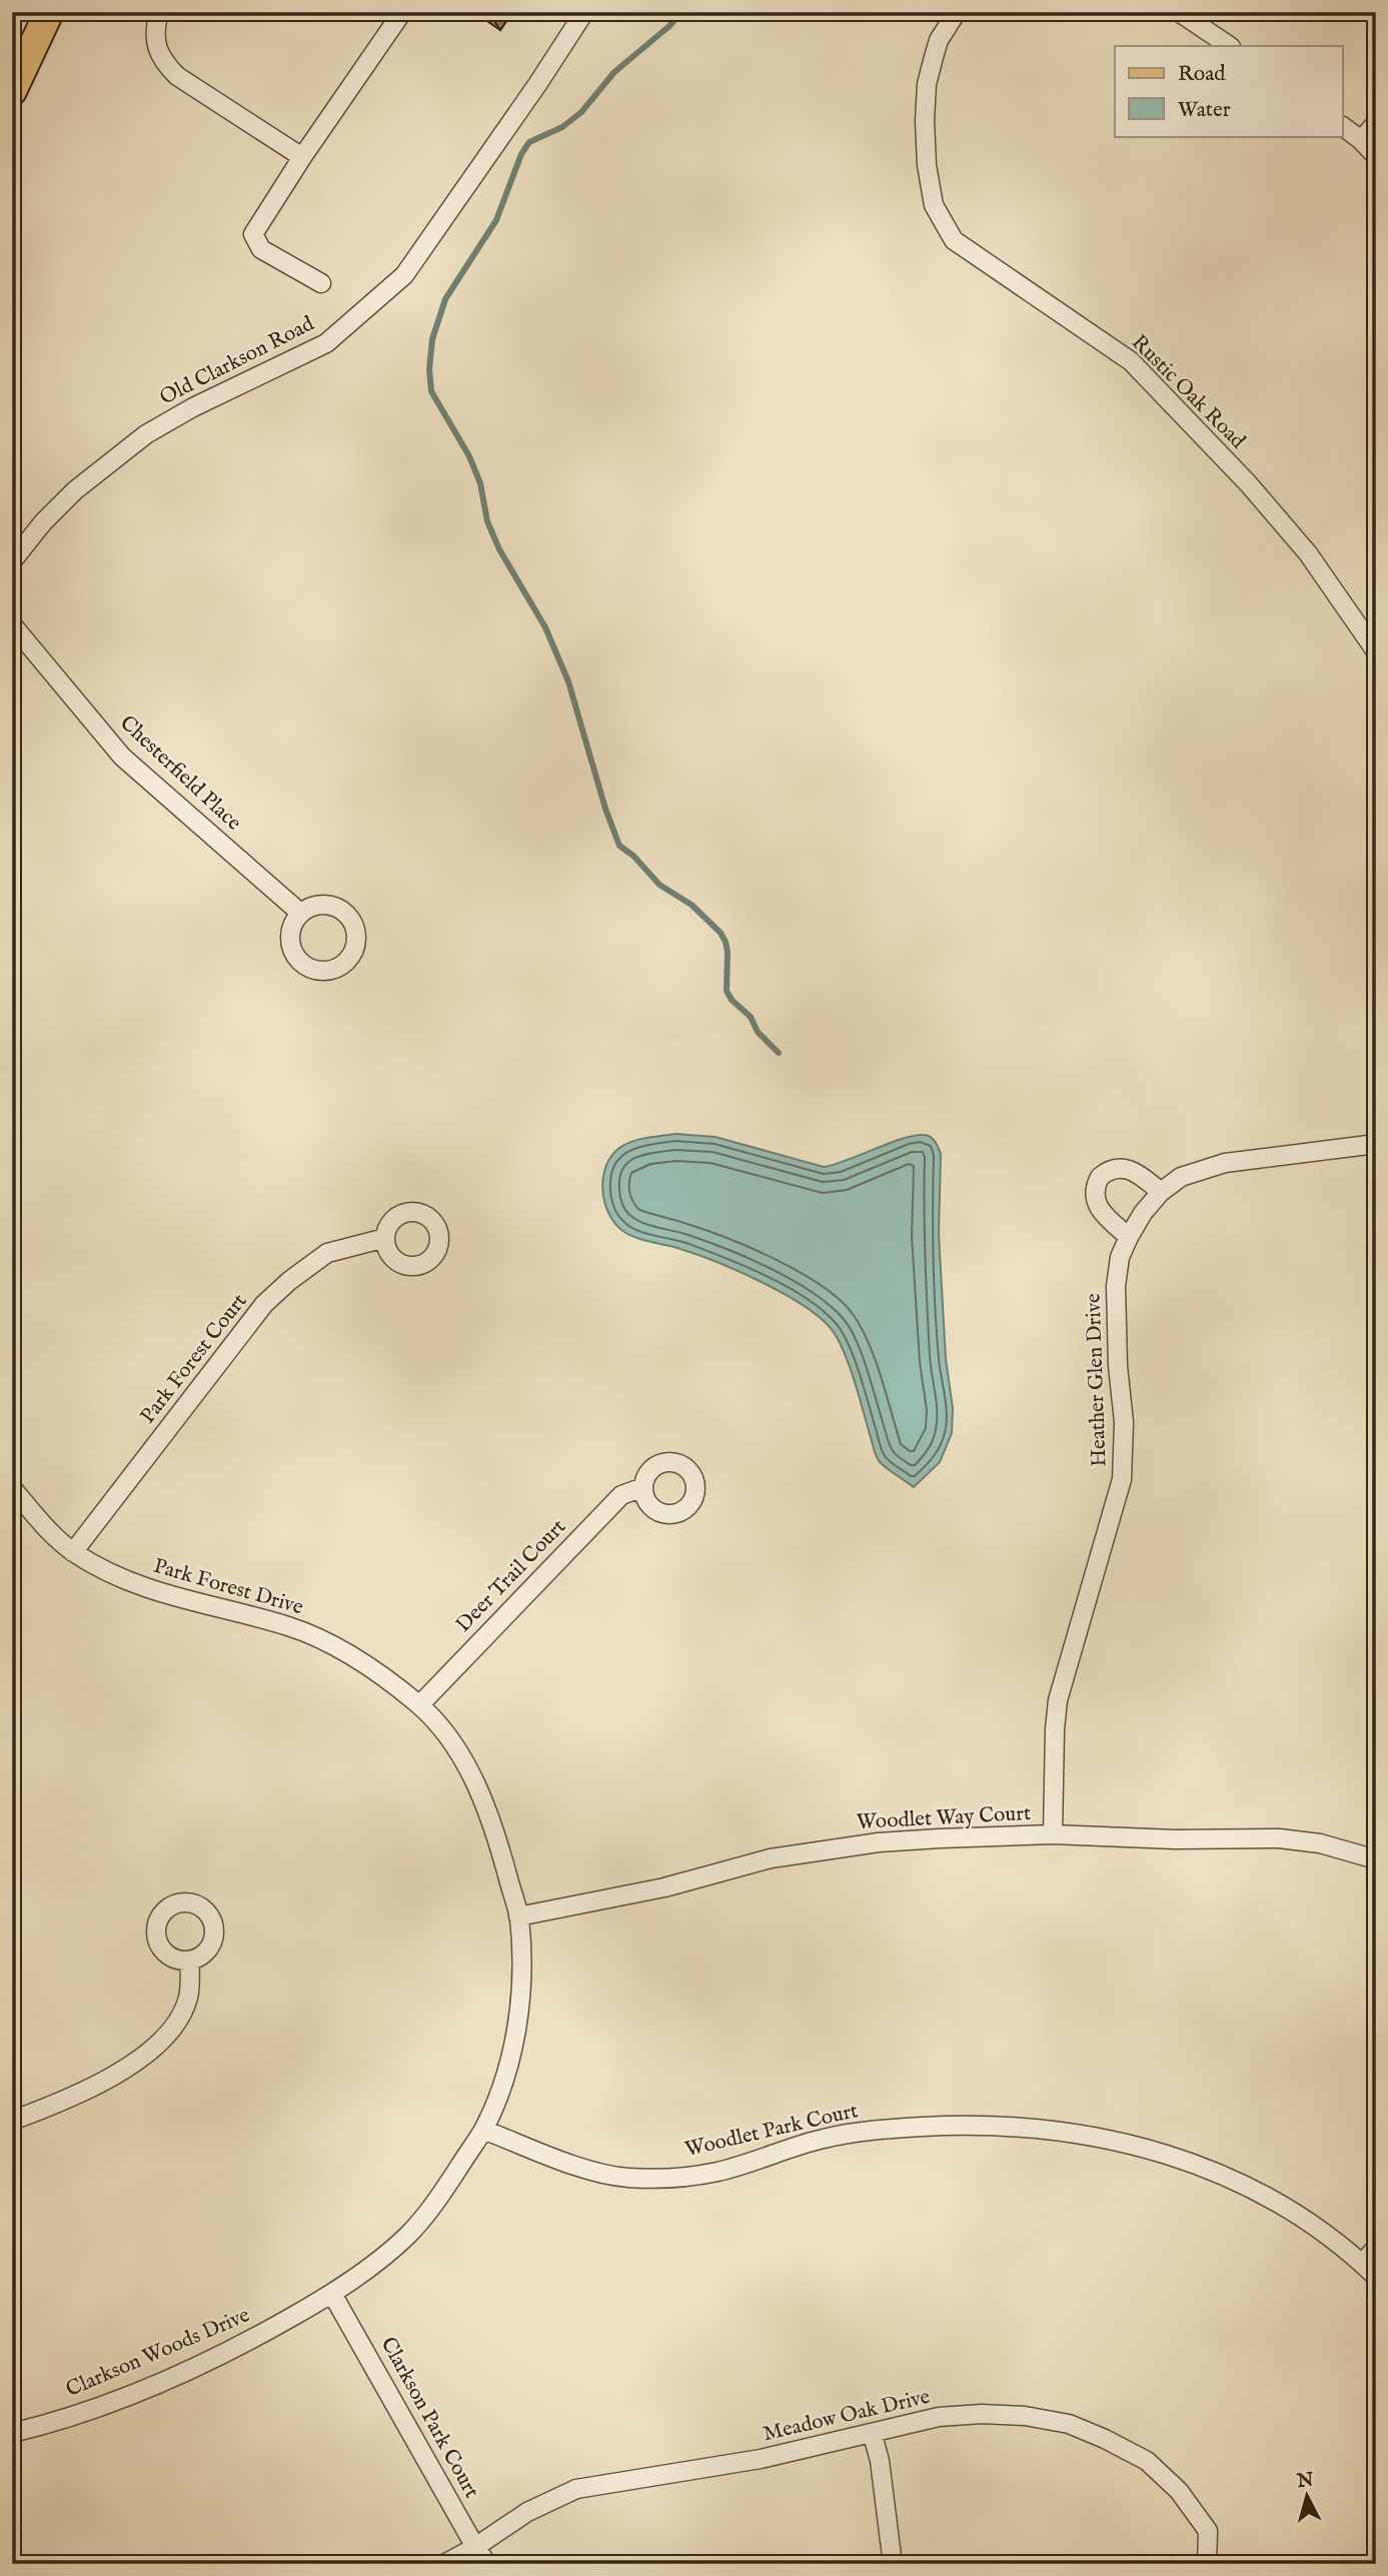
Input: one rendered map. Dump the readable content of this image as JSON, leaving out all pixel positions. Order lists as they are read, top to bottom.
{
  "streets": {
    "street": [
      "Old Clarkson Road",
      "Rustic Oak Road",
      "Chesterfield Place",
      "Park Forest Court",
      "Heather Glen Drive",
      "Deer Trail Court",
      "Park Forest Drive",
      "Woodlet Way Court",
      "Woodlet Park Court",
      "Clarkson Woods Drive",
      "Meadow Oak Drive",
      "Clarkson Park Court"
    ]
  },
  "crossings": [
    ["Park Forest Court", "Park Forest Drive"],
    ["Heather Glen Drive", "Woodlet Way Court"],
    ["Deer Trail Court", "Park Forest Drive"],
    ["Park Forest Drive", "Woodlet Way Court"],
    ["Park Forest Drive", "Clarkson Woods Drive"],
    ["Woodlet Way Court", "Clarkson Woods Drive"],
    ["Woodlet Park Court", "Clarkson Woods Drive"],
    ["Clarkson Woods Drive", "Clarkson Park Court"],
    ["Meadow Oak Drive", "Clarkson Park Court"]
  ],
  "legend": ["Road", "Water"],
  "north": "top"
}
